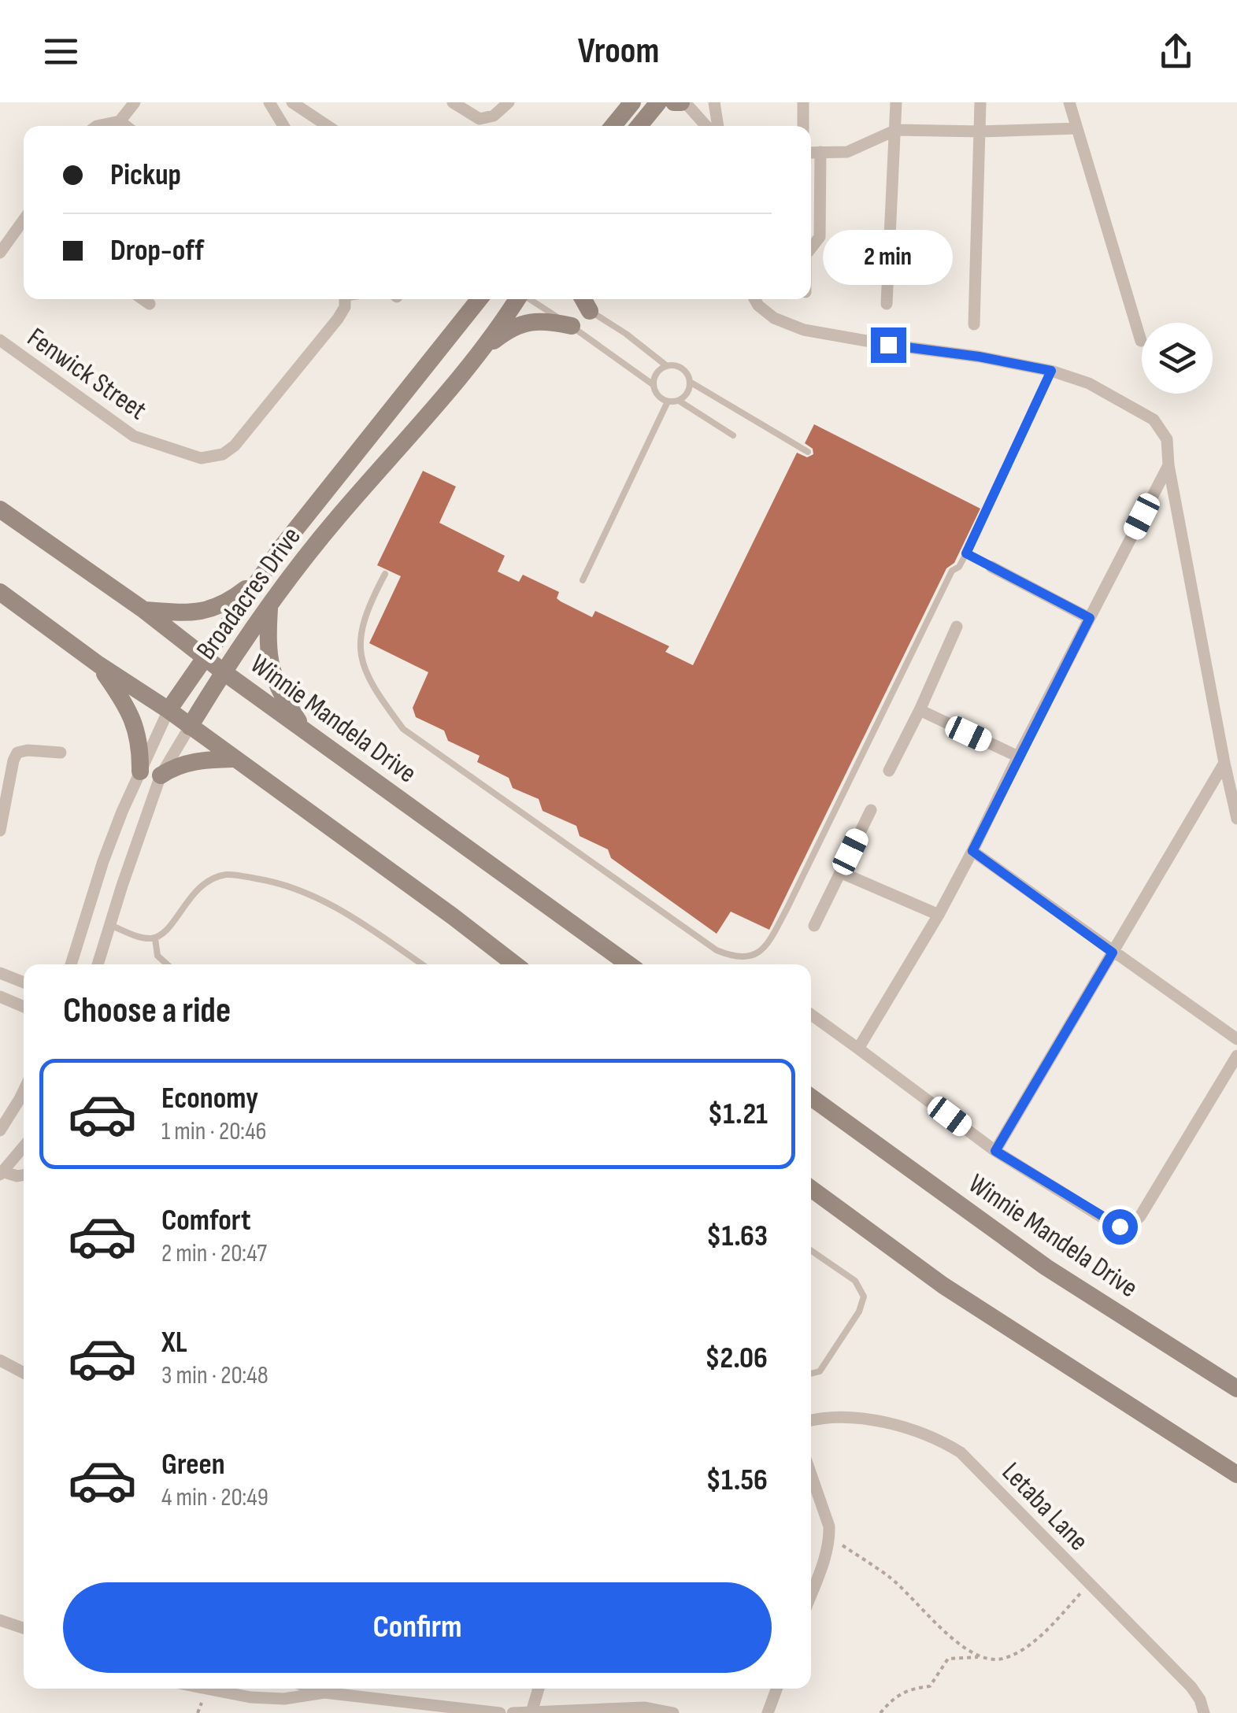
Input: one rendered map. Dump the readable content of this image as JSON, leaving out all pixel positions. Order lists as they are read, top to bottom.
{
  "streets": {
    "main road": ["Broadacres Drive", "Winnie Mandela Drive"],
    "street": ["Fenwick Street", "Letaba Lane"]
  },
  "crossings": [
    ["Broadacres Drive", "Winnie Mandela Drive"]
  ],
  "page": {
    "header": "Vroom",
    "banner": ["Pickup", "Drop-off"],
    "bubble": "2 min",
    "heading": "Choose a ride",
    "list": [
      {
        "name": "Economy",
        "note": "1 min · 20:46",
        "value": "$1.21"
      },
      {
        "name": "Comfort",
        "note": "2 min · 20:47",
        "value": "$1.63"
      },
      {
        "name": "XL",
        "note": "3 min · 20:48",
        "value": "$2.06"
      },
      {
        "name": "Green",
        "note": "4 min · 20:49",
        "value": "$1.56"
      }
    ],
    "buttons": "Confirm"
  }
}
